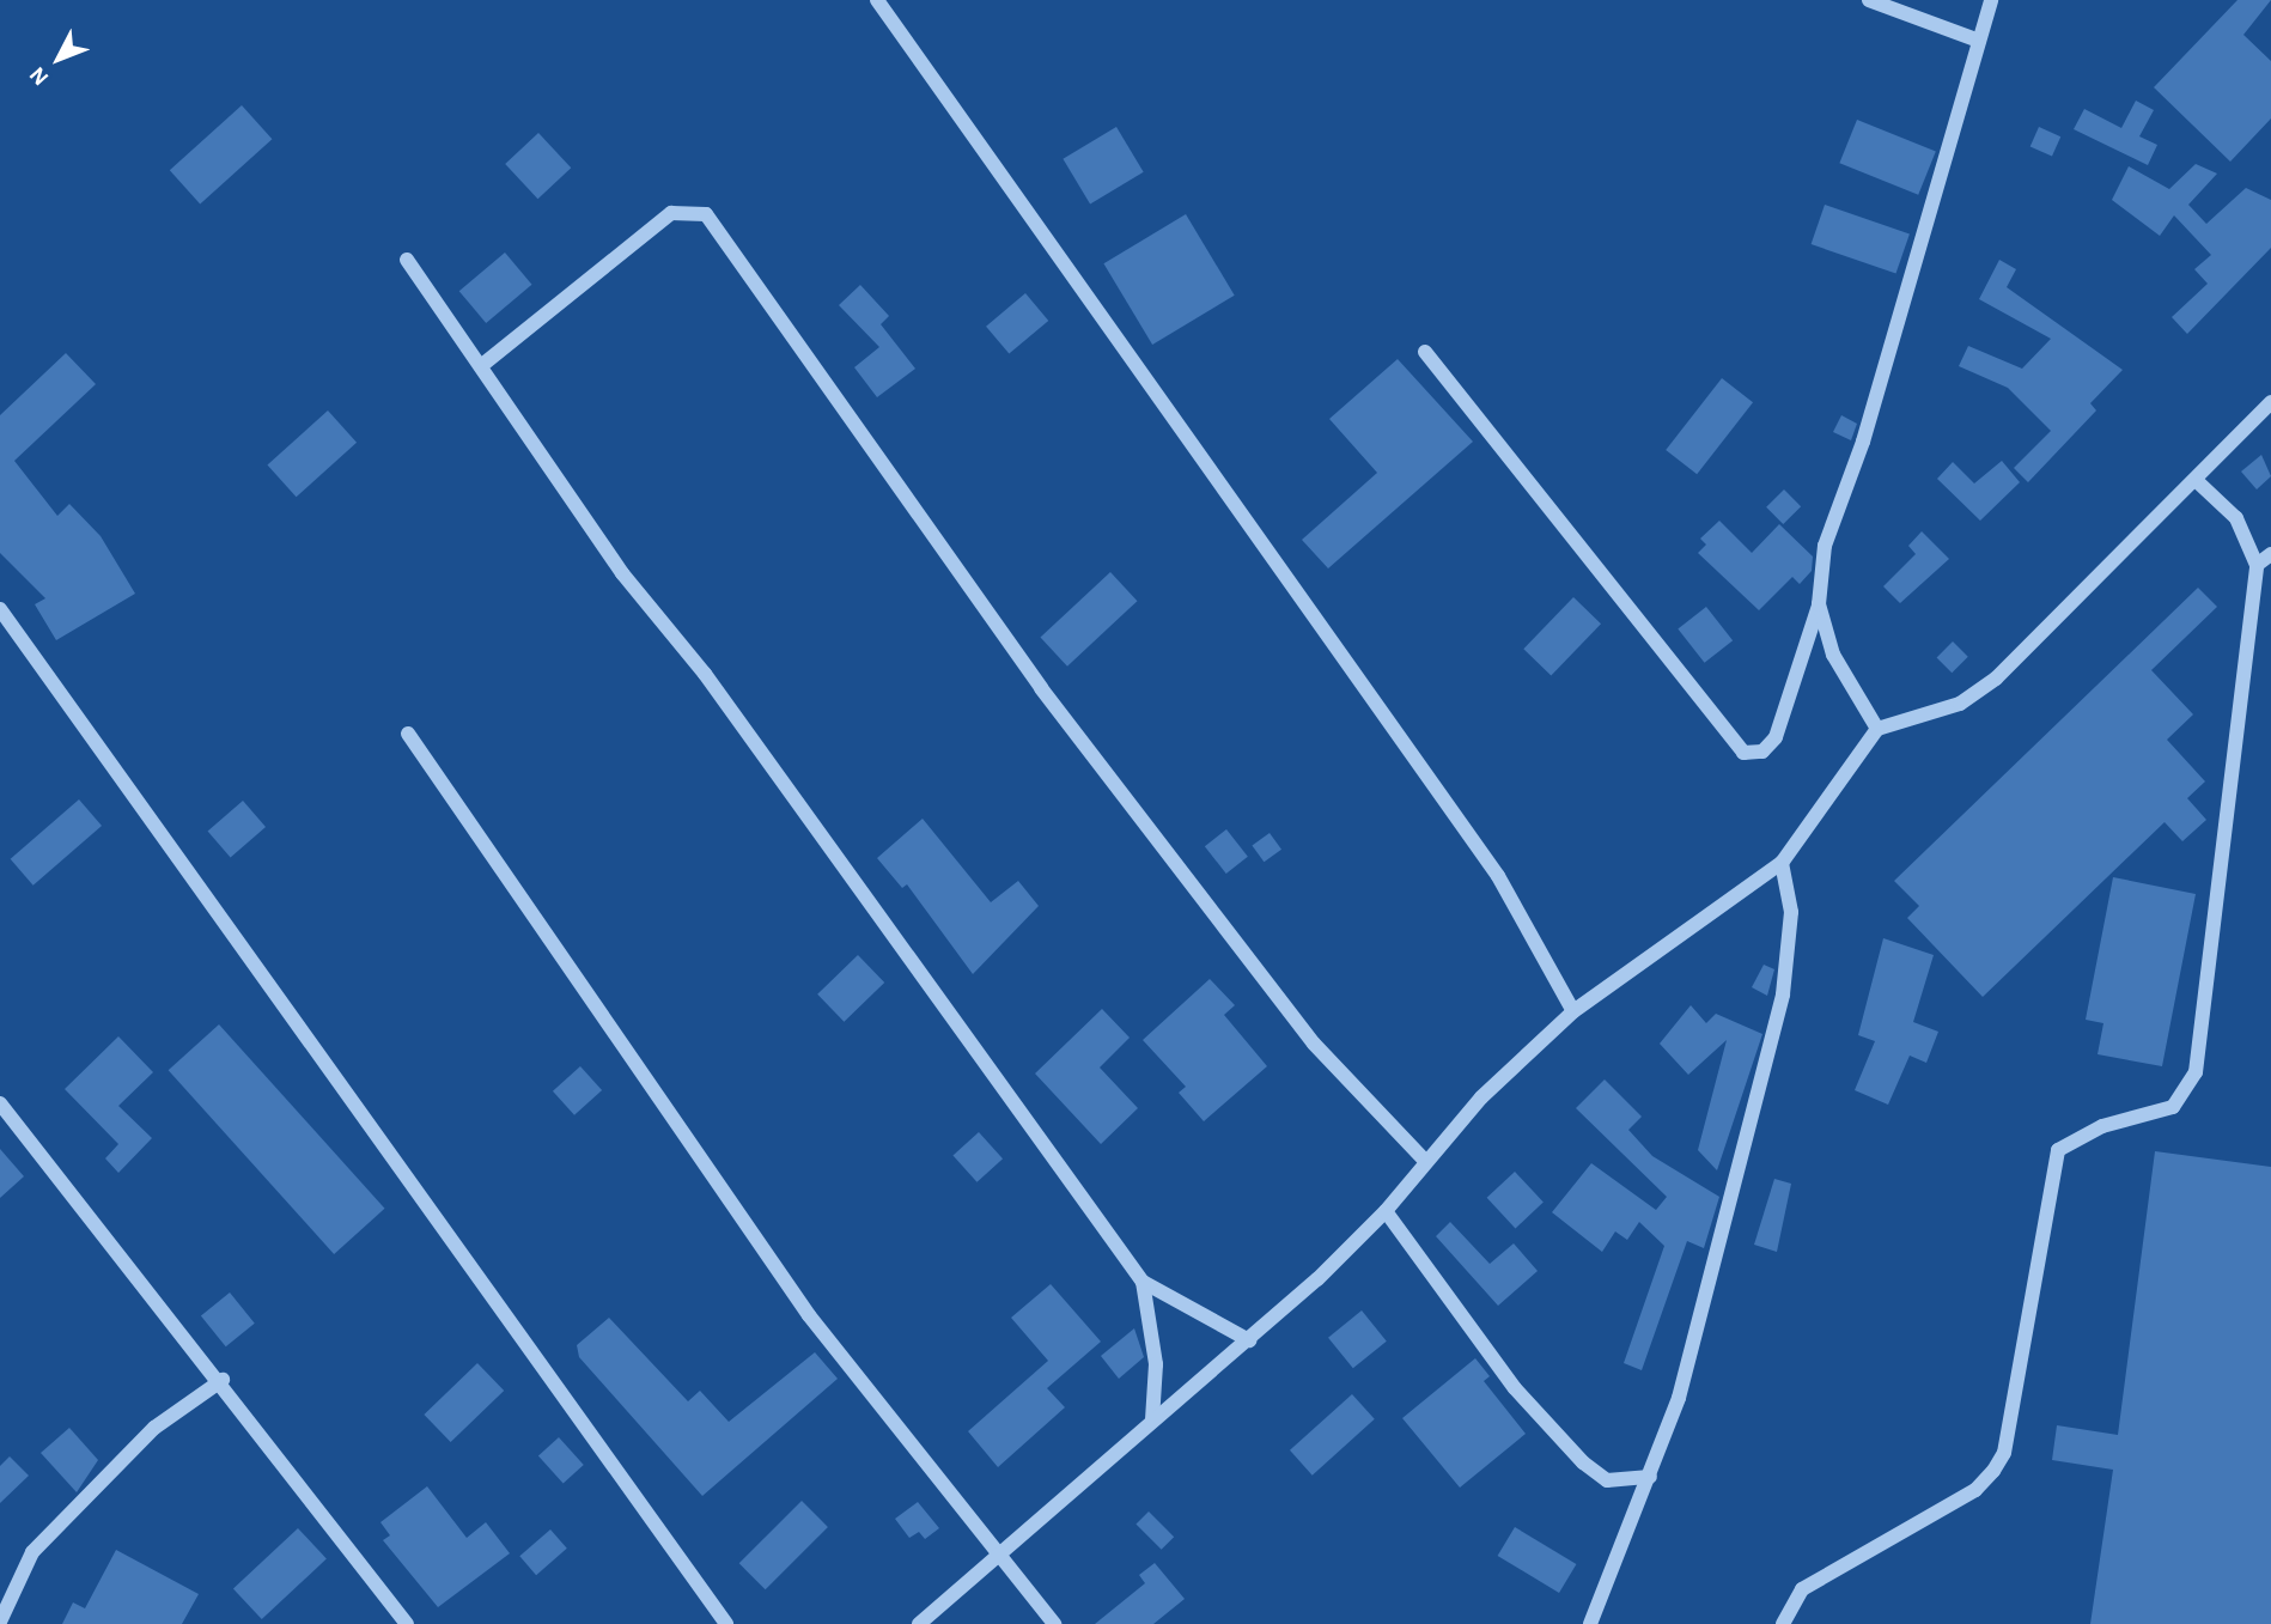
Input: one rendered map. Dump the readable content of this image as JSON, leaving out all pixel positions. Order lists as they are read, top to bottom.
{
  "north": "bottom left"
}
